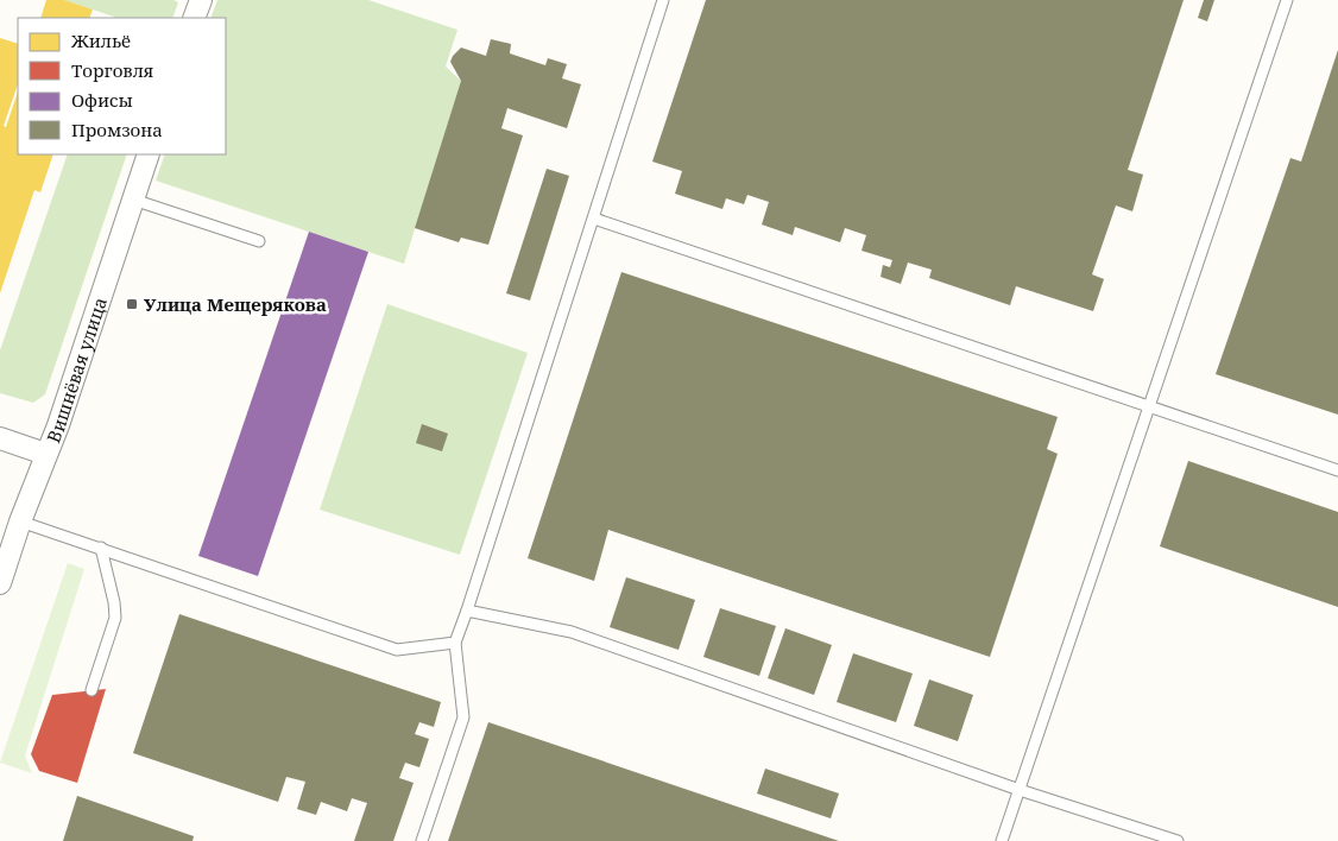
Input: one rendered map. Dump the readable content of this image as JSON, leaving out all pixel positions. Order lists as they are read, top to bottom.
{
  "streets": {
    "street": ["Вишнёвая улица"]
  },
  "places": {
    "transit": ["Улица Мещерякова"]
  },
  "legend": [
    "Жильё",
    "Торговля",
    "Офисы",
    "Промзона"
  ]
}
